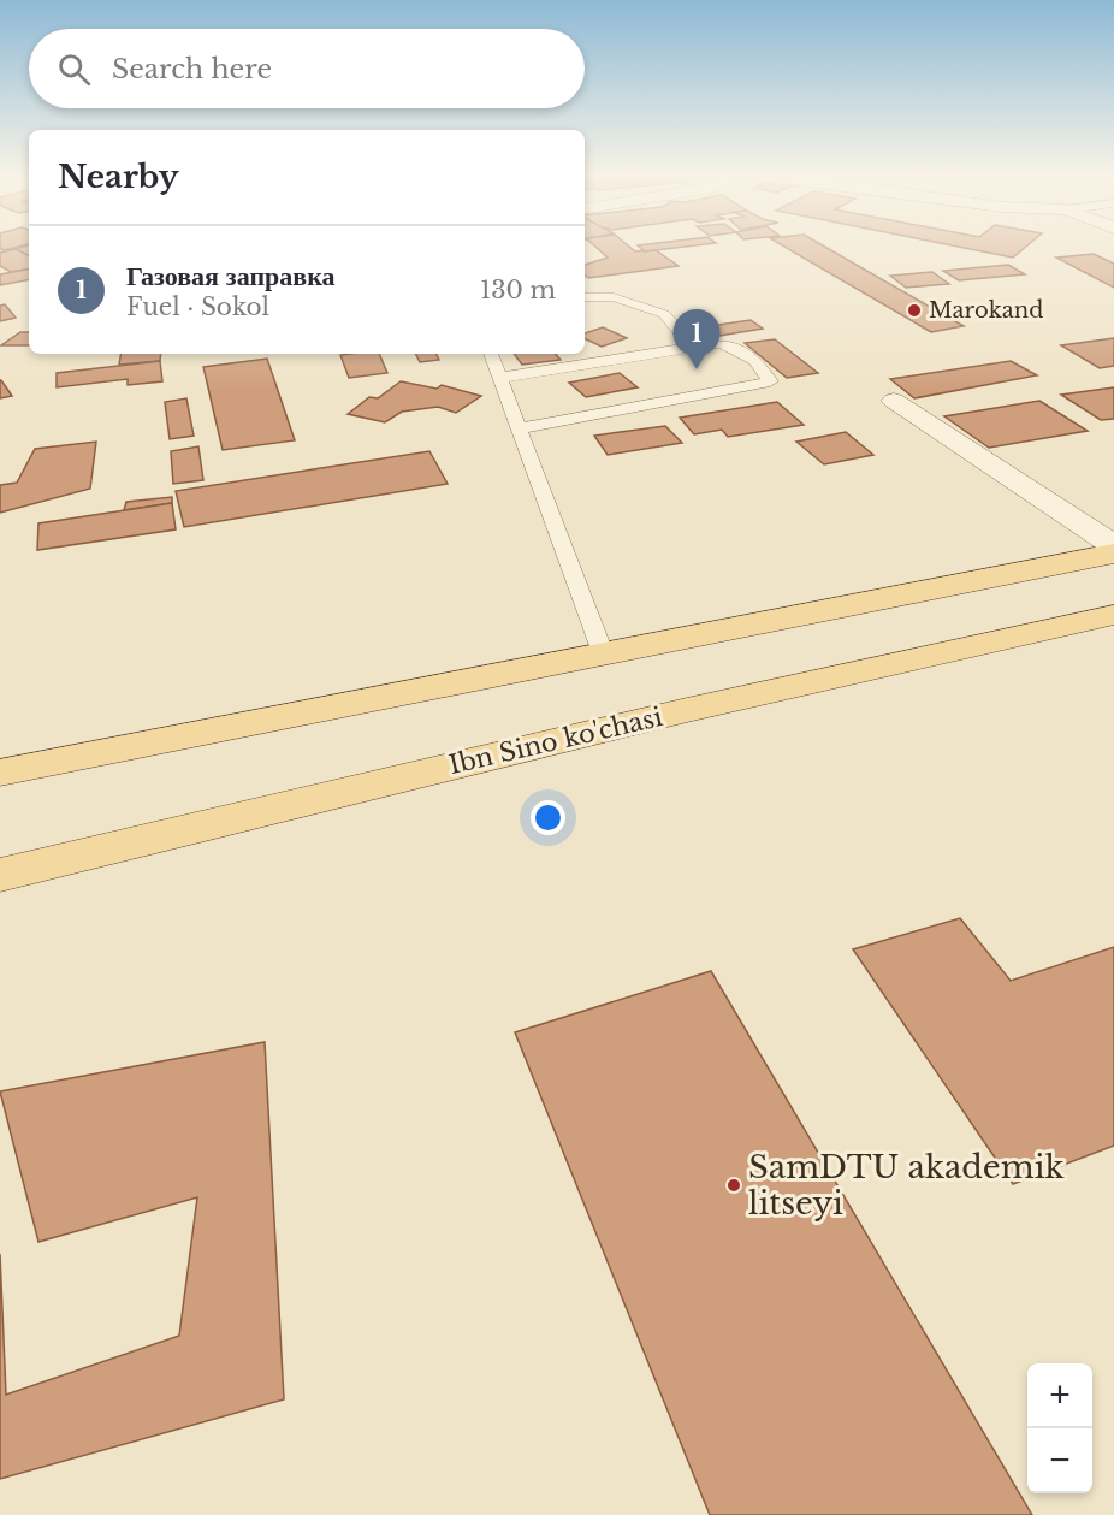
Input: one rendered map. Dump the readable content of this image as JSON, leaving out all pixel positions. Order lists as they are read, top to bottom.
{
  "streets": {
    "main road": ["Ibn Sino ko'chasi"]
  },
  "places": ["Marokand", "SamDTU akademik litseyi"],
  "page": {
    "search": "Search here",
    "heading": "Nearby",
    "list": [
      {
        "mark": "1",
        "name": "Газовая заправка",
        "note": "Fuel · Sokol",
        "value": "130 m"
      }
    ],
    "pins": "1",
    "map_buttons": ["+", "−"]
  }
}
